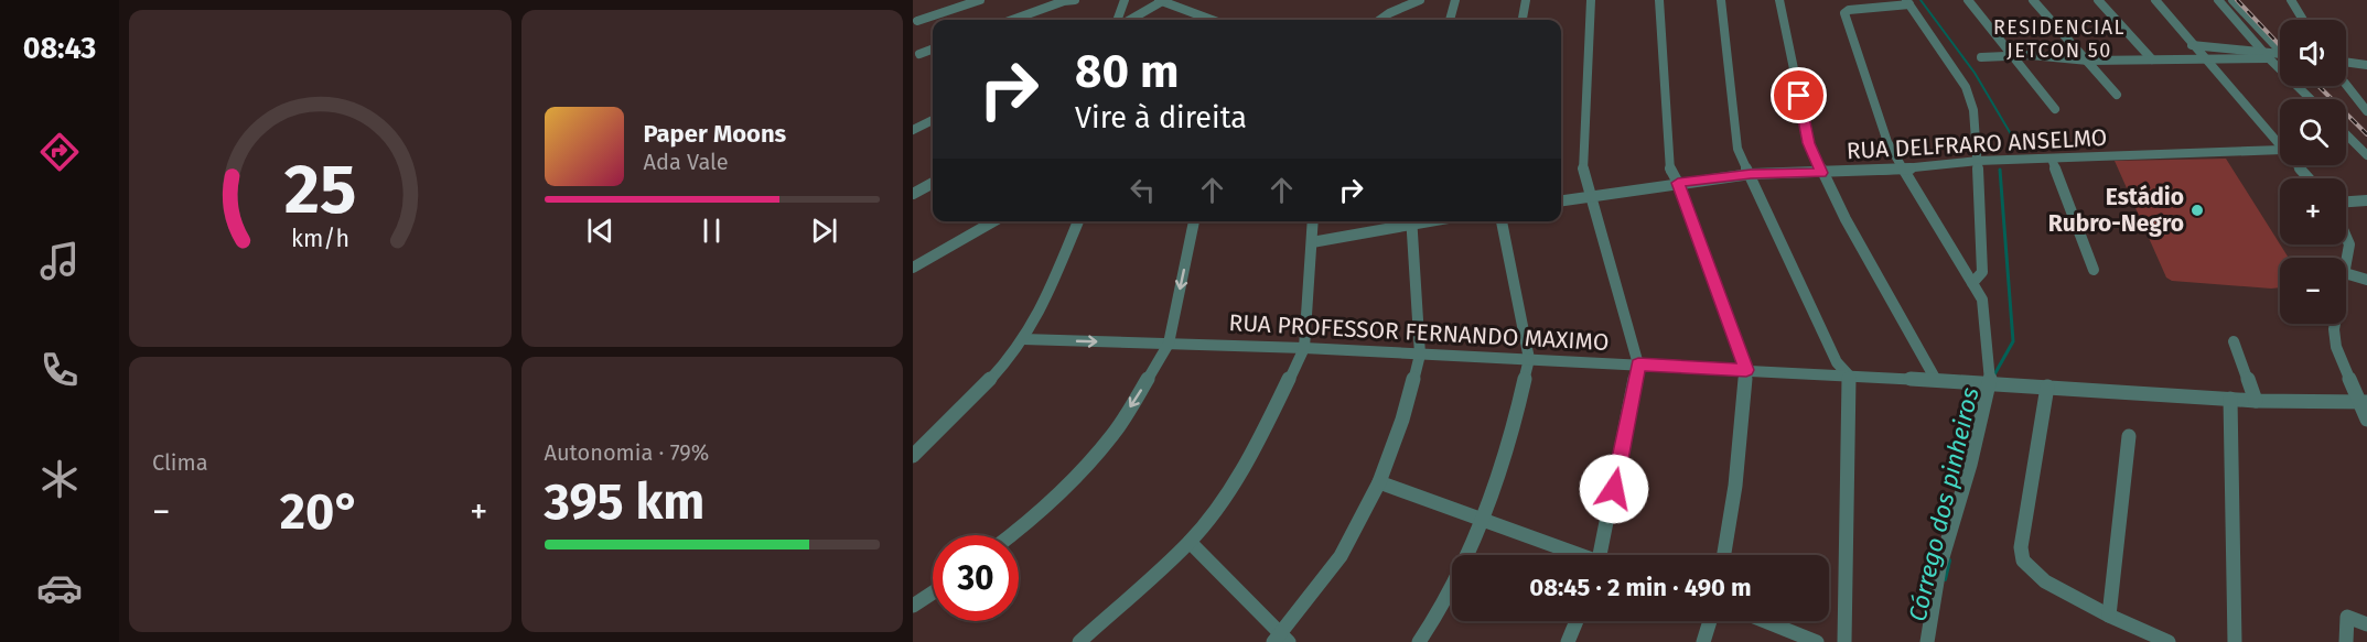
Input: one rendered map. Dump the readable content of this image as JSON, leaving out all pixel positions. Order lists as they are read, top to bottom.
{
  "streets": {
    "street": ["RUA DELFRARO ANSELMO", "RUA PROFESSOR FERNANDO MAXIMO"]
  },
  "districts": ["RESIDENCIAL JETCON 50"],
  "water": ["Córrego dos pinheiros"],
  "places": ["Estádio Rubro-Negro"],
  "page": {
    "tabs": "08:43",
    "map_buttons": ["+", "−"],
    "turn": ["80 m", "Vire à direita"],
    "song": ["Paper Moons", "Ada Vale"],
    "tile": [
      "Clima",
      ["Autonomia · 79%", "395 km"]
    ],
    "heat": ["−", "20°", "+"],
    "limit": "30",
    "trip": "08:45 · 2 min · 490 m",
    "gauge": ["25", "km/h"]
  }
}
